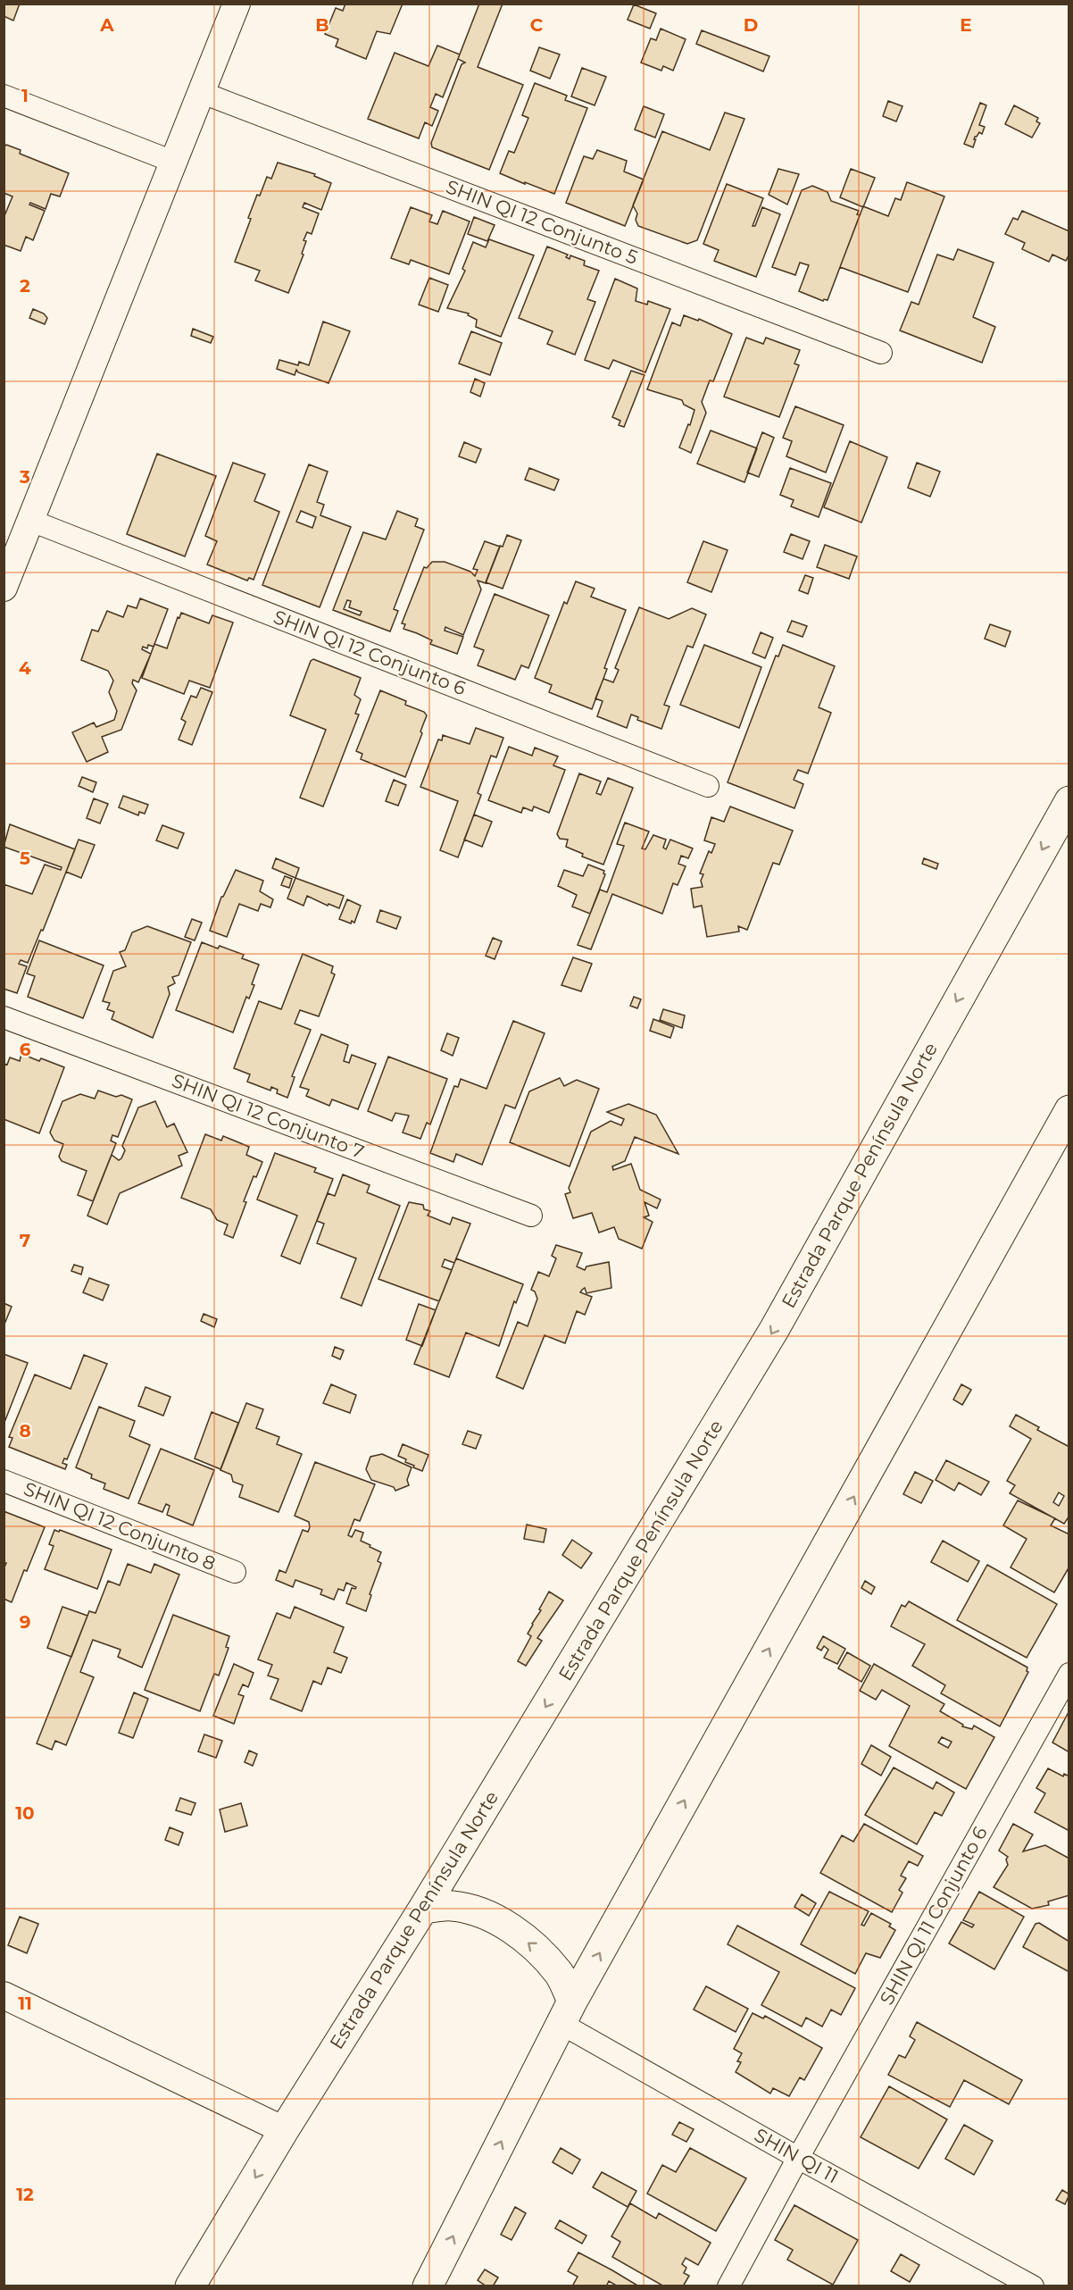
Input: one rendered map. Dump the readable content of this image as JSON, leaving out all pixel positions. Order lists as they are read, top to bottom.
{
  "streets": {
    "main road": ["Estrada Parque Península Norte"],
    "street": [
      "SHIN QI 12 Conjunto 5",
      "SHIN QI 12 Conjunto 6",
      "SHIN QI 12 Conjunto 7",
      "SHIN QI 12 Conjunto 8",
      "SHIN QI 11 Conjunto 6",
      "SHIN QI 11"
    ]
  },
  "crossings": [
    ["SHIN QI 11 Conjunto 6", "SHIN QI 11"]
  ],
  "grid": {
    "columns": [
      "A",
      "B",
      "C",
      "D",
      "E"
    ],
    "rows": [
      "1",
      "2",
      "3",
      "4",
      "5",
      "6",
      "7",
      "8",
      "9",
      "10",
      "11",
      "12"
    ]
  }
}
